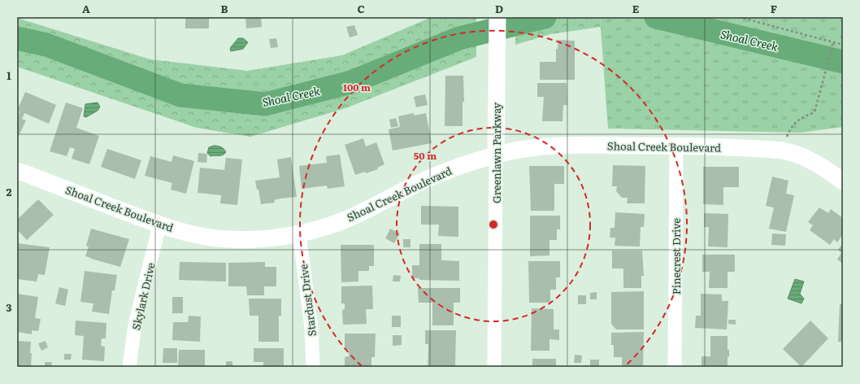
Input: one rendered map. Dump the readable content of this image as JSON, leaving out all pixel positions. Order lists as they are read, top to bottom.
{
  "streets": {
    "street": [
      "Shoal Creek Boulevard",
      "Greenlawn Parkway",
      "Pinecrest Drive",
      "Skylark Drive",
      "Stardust Drive"
    ]
  },
  "crossings": [
    ["Shoal Creek Boulevard", "Greenlawn Parkway"],
    ["Shoal Creek Boulevard", "Pinecrest Drive"],
    ["Shoal Creek Boulevard", "Skylark Drive"],
    ["Shoal Creek Boulevard", "Stardust Drive"]
  ],
  "water": ["Shoal Creek"],
  "grid": {
    "columns": [
      "A",
      "B",
      "C",
      "D",
      "E",
      "F"
    ],
    "rows": ["1", "2", "3"]
  },
  "rings": ["100 m", "50 m"]
}
